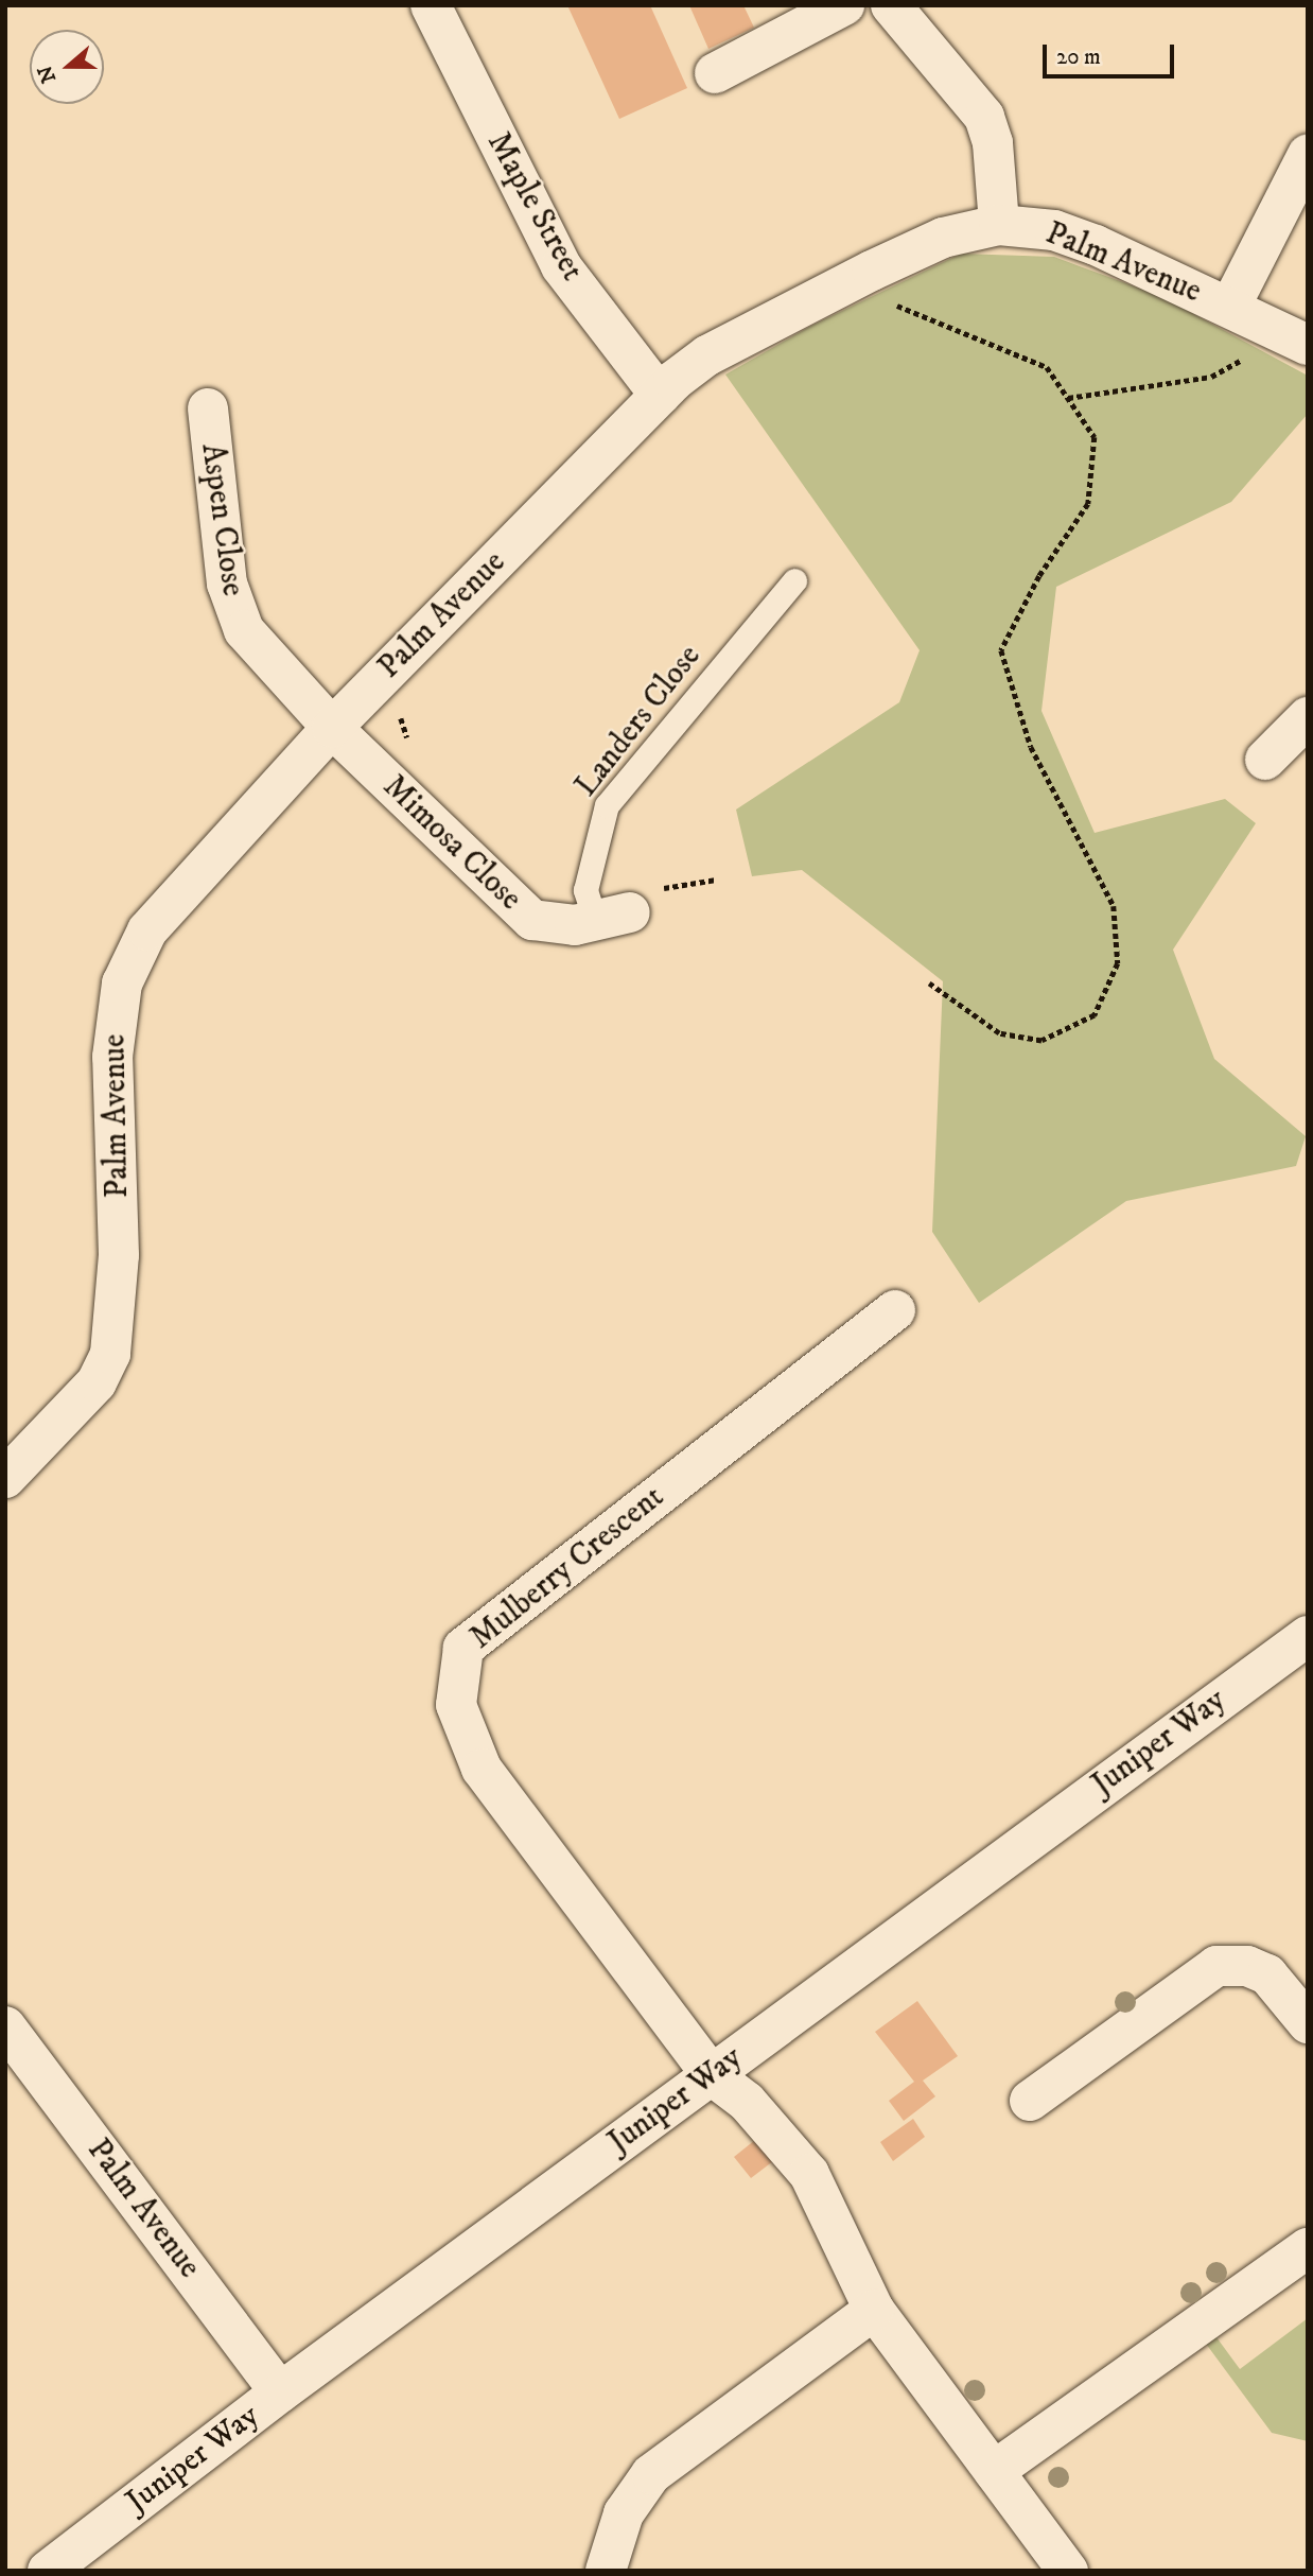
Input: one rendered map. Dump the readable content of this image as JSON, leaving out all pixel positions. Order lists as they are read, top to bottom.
{
  "streets": {
    "street": [
      "Maple Street",
      "Palm Avenue",
      "Aspen Close",
      "Mimosa Close",
      "Mulberry Crescent",
      "Juniper Way"
    ],
    "lane": ["Landers Close"]
  },
  "crossings": [
    ["Maple Street", "Palm Avenue"],
    ["Palm Avenue", "Aspen Close"],
    ["Palm Avenue", "Mimosa Close"],
    ["Palm Avenue", "Juniper Way"],
    ["Aspen Close", "Mimosa Close"],
    ["Landers Close", "Mimosa Close"],
    ["Mulberry Crescent", "Juniper Way"]
  ],
  "scale_bar": "20 m",
  "north": "left"
}
